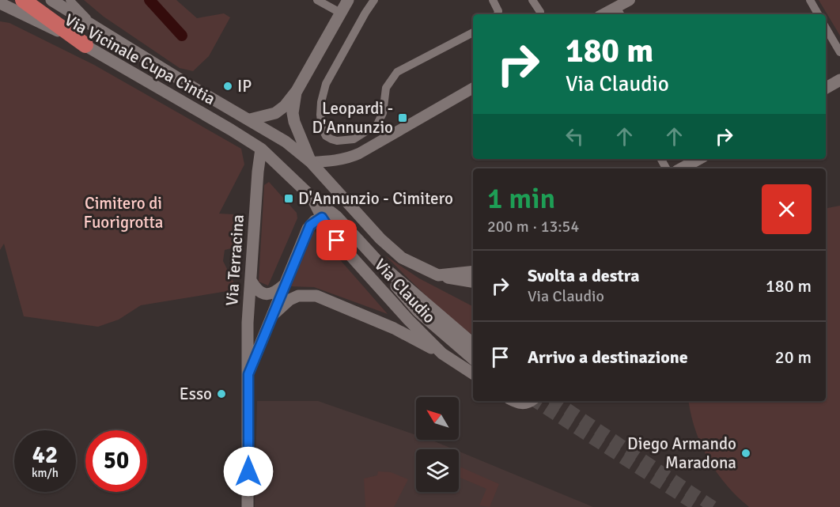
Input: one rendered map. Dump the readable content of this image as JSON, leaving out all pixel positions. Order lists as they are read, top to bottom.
{
  "streets": {
    "main road": ["Via Vicinale Cupa Cintia", "Via Terracina", "Via Claudio"]
  },
  "crossings": [
    ["Via Vicinale Cupa Cintia", "Via Terracina"],
    ["Via Vicinale Cupa Cintia", "Via Claudio"],
    ["Via Terracina", "Via Claudio"]
  ],
  "parks": ["Cimitero di Fuorigrotta"],
  "places": {
    "other": ["IP", "Esso", "Diego Armando Maradona"],
    "transit": ["Leopardi - D'Annunzio", "D'Annunzio - Cimitero"]
  },
  "north": "top left",
  "page": {
    "turn": ["180 m", "Via Claudio"],
    "heading": ["1 min", "200 m · 13:54"],
    "list": [
      {
        "name": "Svolta a destra",
        "note": "Via Claudio",
        "value": "180 m"
      },
      {
        "name": "Arrivo a destinazione",
        "value": "20 m"
      }
    ],
    "speed": "42 km/h",
    "limit": "50"
  }
}
